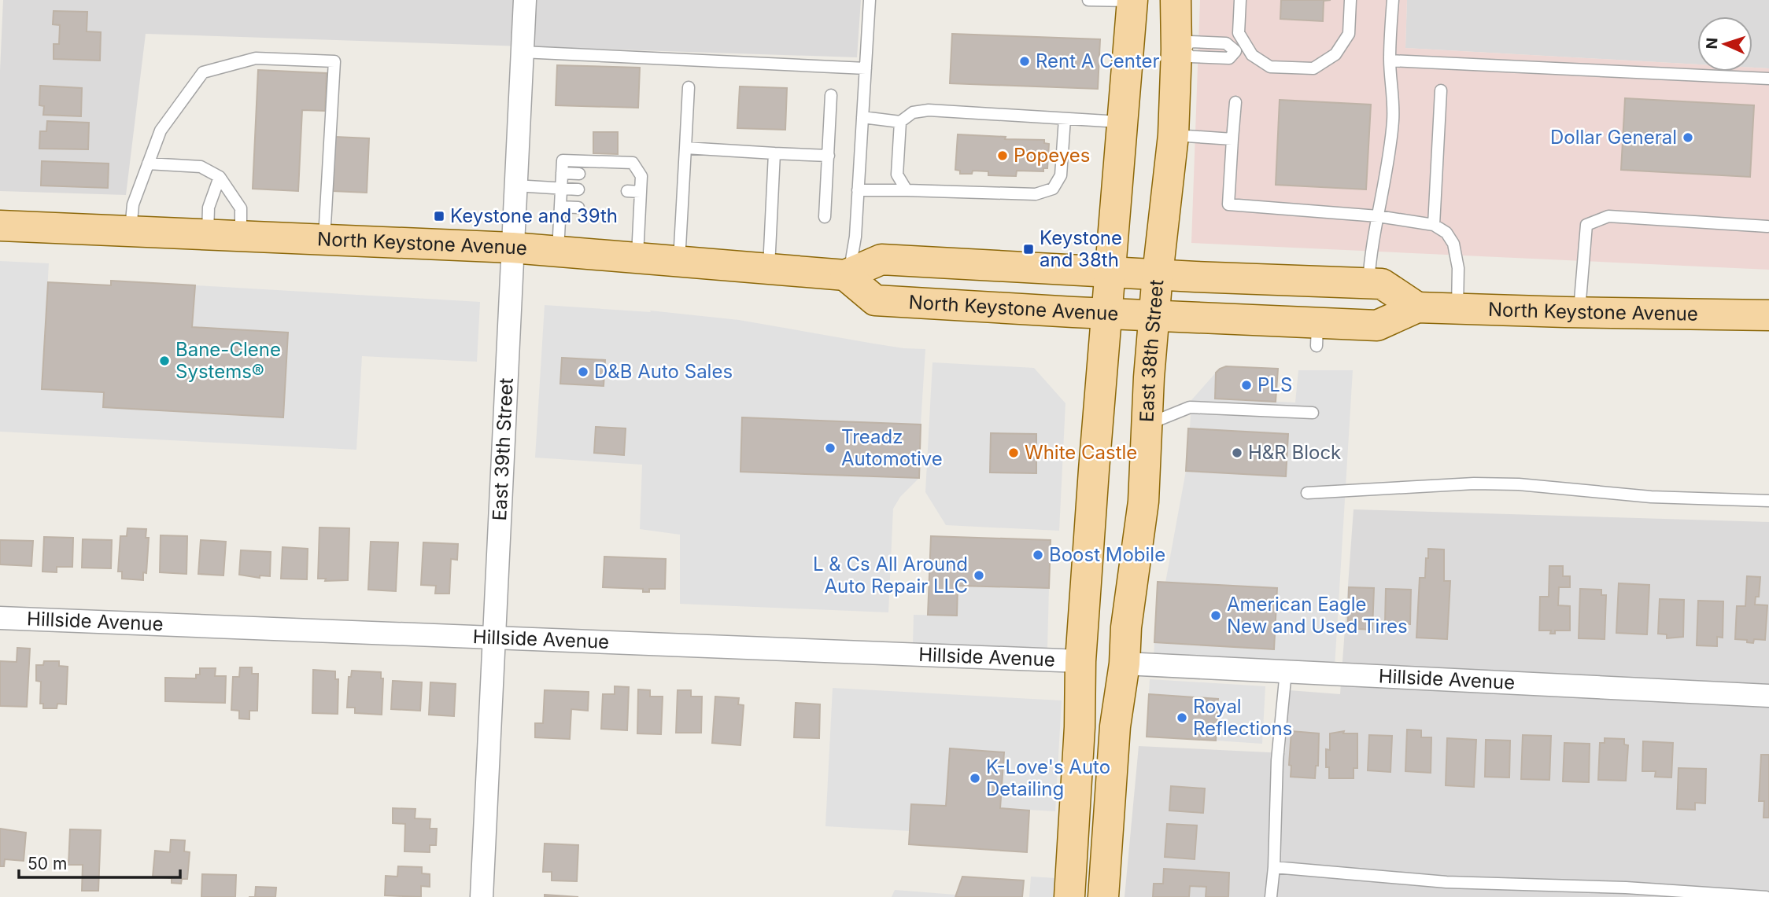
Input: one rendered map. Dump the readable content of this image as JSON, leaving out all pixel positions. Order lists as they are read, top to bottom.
{
  "streets": {
    "main road": ["North Keystone Avenue", "East 38th Street"],
    "street": ["East 39th Street", "Hillside Avenue"]
  },
  "crossings": [
    ["North Keystone Avenue", "East 38th Street"],
    ["North Keystone Avenue", "East 39th Street"],
    ["East 38th Street", "Hillside Avenue"],
    ["East 39th Street", "Hillside Avenue"]
  ],
  "places": {
    "other": [
      "Rent A Center",
      "Dollar General",
      "Popeyes",
      "Bane-Clene Systems®",
      "D&B Auto Sales",
      "PLS",
      "Treadz Automotive",
      "White Castle",
      "H&R Block",
      "Boost Mobile",
      "L & Cs All Around Auto Repair LLC",
      "American Eagle New and Used Tires",
      "Royal Reflections",
      "K-Love's Auto Detailing"
    ],
    "transit": ["Keystone and 39th", "Keystone and 38th"]
  },
  "scale_bar": "50 m",
  "north": "left"
}
